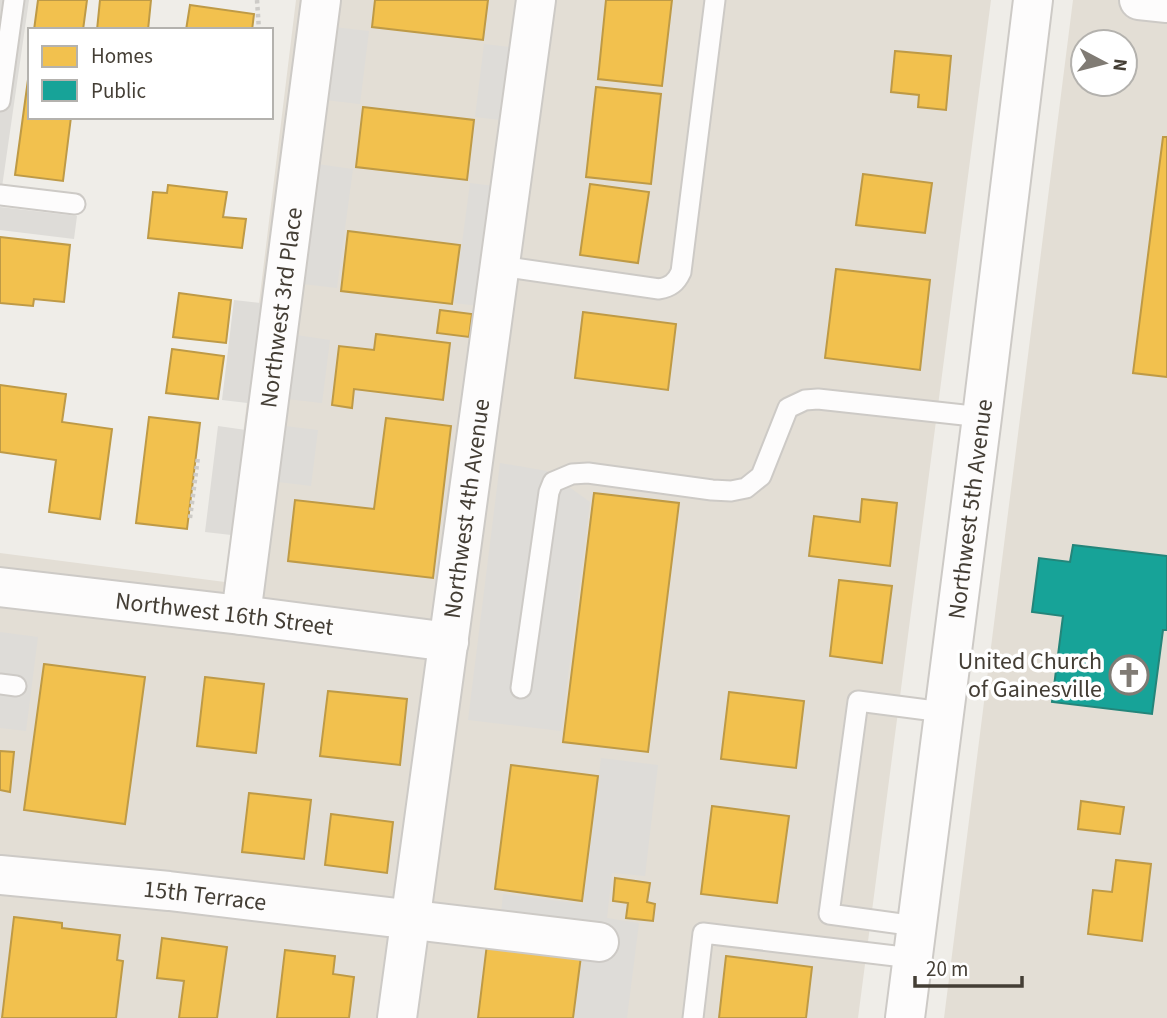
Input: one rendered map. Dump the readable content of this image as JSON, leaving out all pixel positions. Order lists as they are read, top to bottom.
{
  "streets": {
    "street": [
      "Northwest 3rd Place",
      "Northwest 4th Avenue",
      "Northwest 5th Avenue",
      "Northwest 16th Street",
      "15th Terrace"
    ]
  },
  "crossings": [
    ["Northwest 3rd Place", "Northwest 16th Street"],
    ["Northwest 4th Avenue", "Northwest 16th Street"],
    ["Northwest 4th Avenue", "15th Terrace"]
  ],
  "places": {
    "church": ["United Church of Gainesville"]
  },
  "legend": ["Homes", "Public"],
  "scale_bar": "20 m",
  "north": "right"
}
